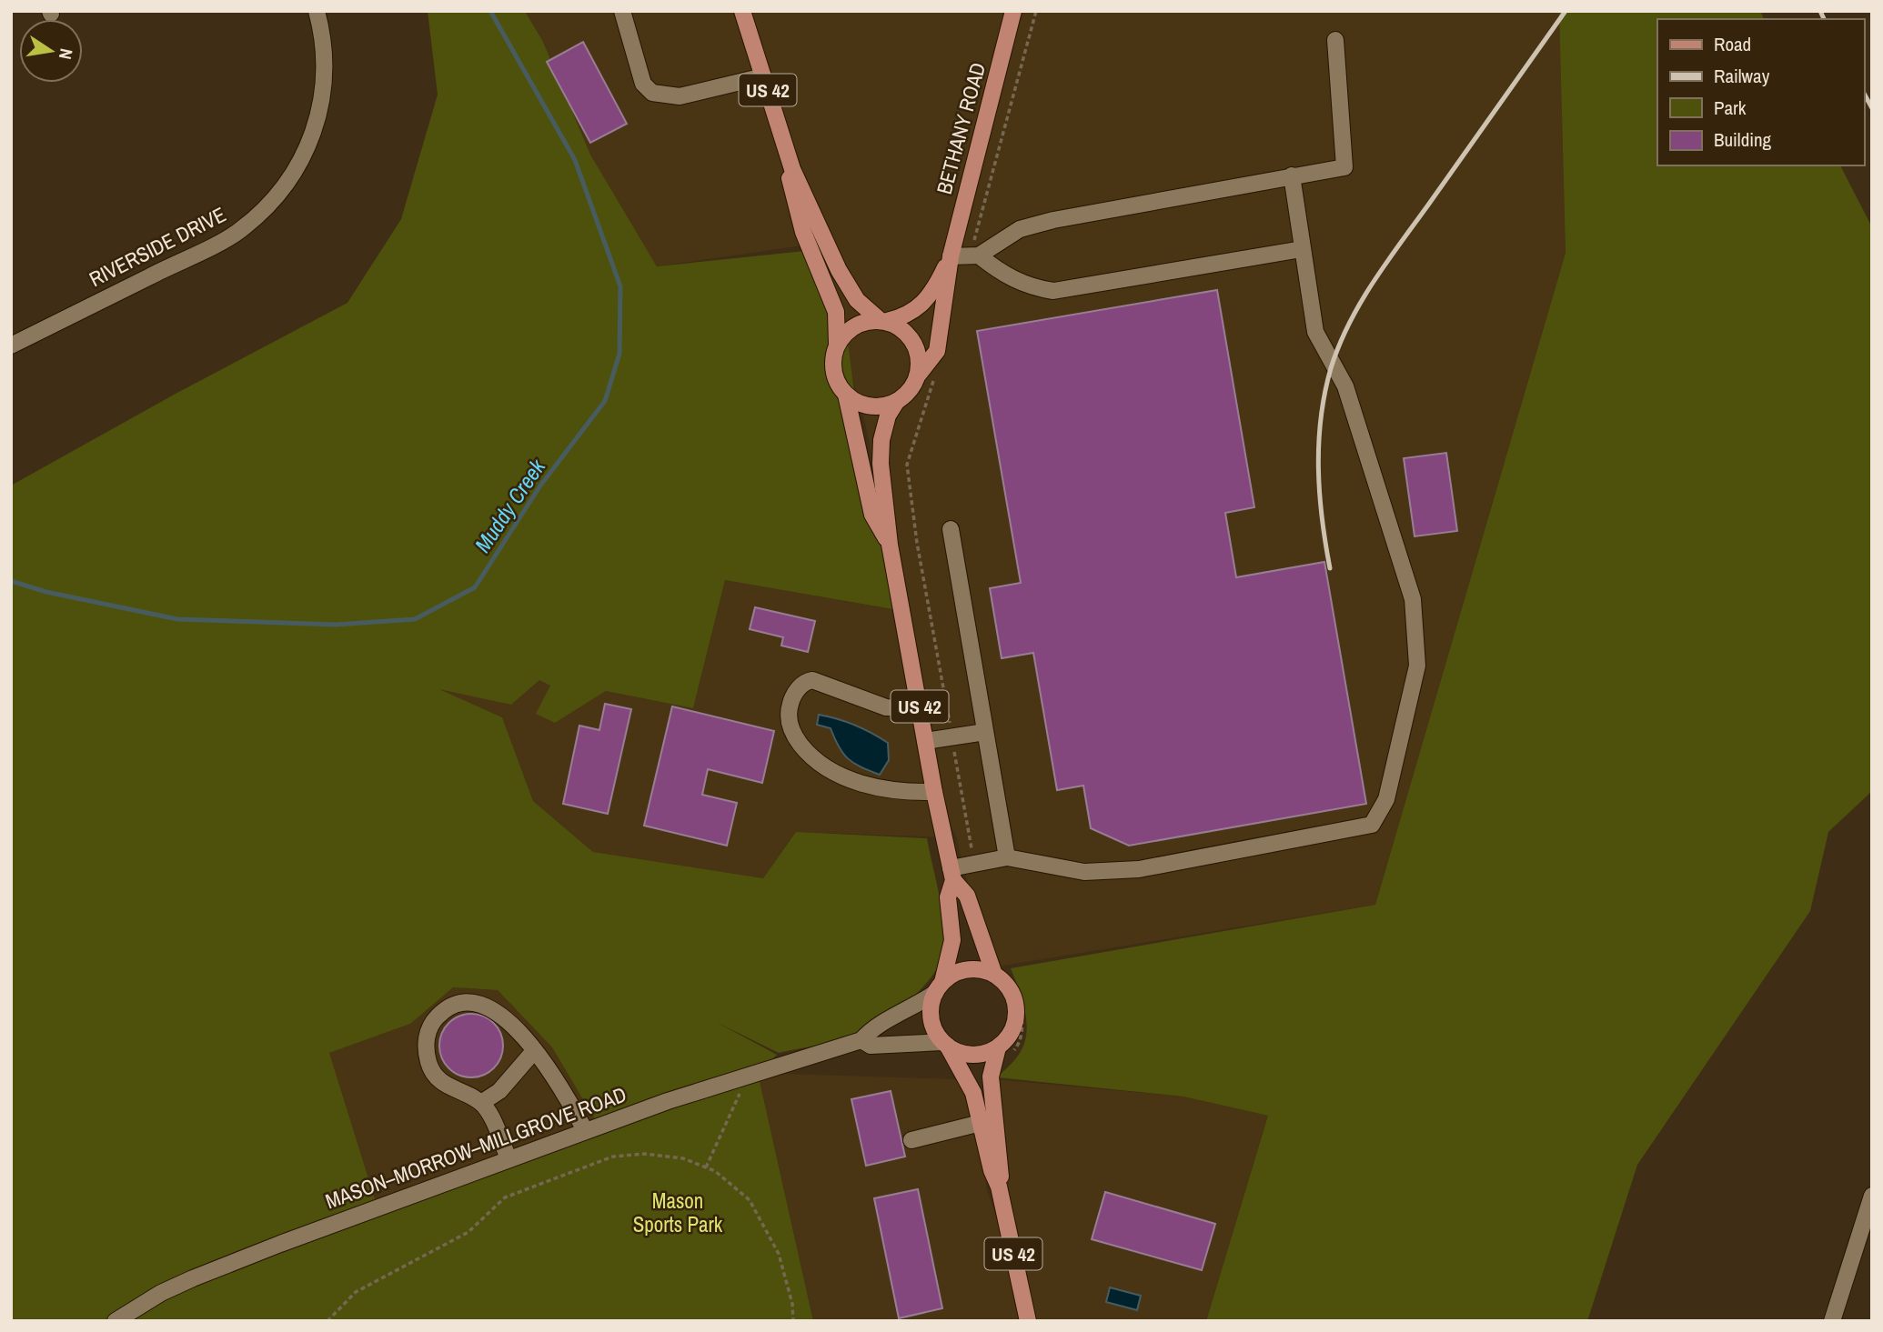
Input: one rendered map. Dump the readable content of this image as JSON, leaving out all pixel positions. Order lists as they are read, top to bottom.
{
  "streets": {
    "main road": ["US 42", "BETHANY ROAD"],
    "street": ["RIVERSIDE DRIVE", "MASON–MORROW–MILLGROVE ROAD"]
  },
  "crossings": [
    ["US 42", "BETHANY ROAD"],
    ["US 42", "MASON–MORROW–MILLGROVE ROAD"]
  ],
  "water": ["Muddy Creek"],
  "parks": ["Mason Sports Park"],
  "legend": [
    "Road",
    "Railway",
    "Park",
    "Building"
  ],
  "north": "right"
}
